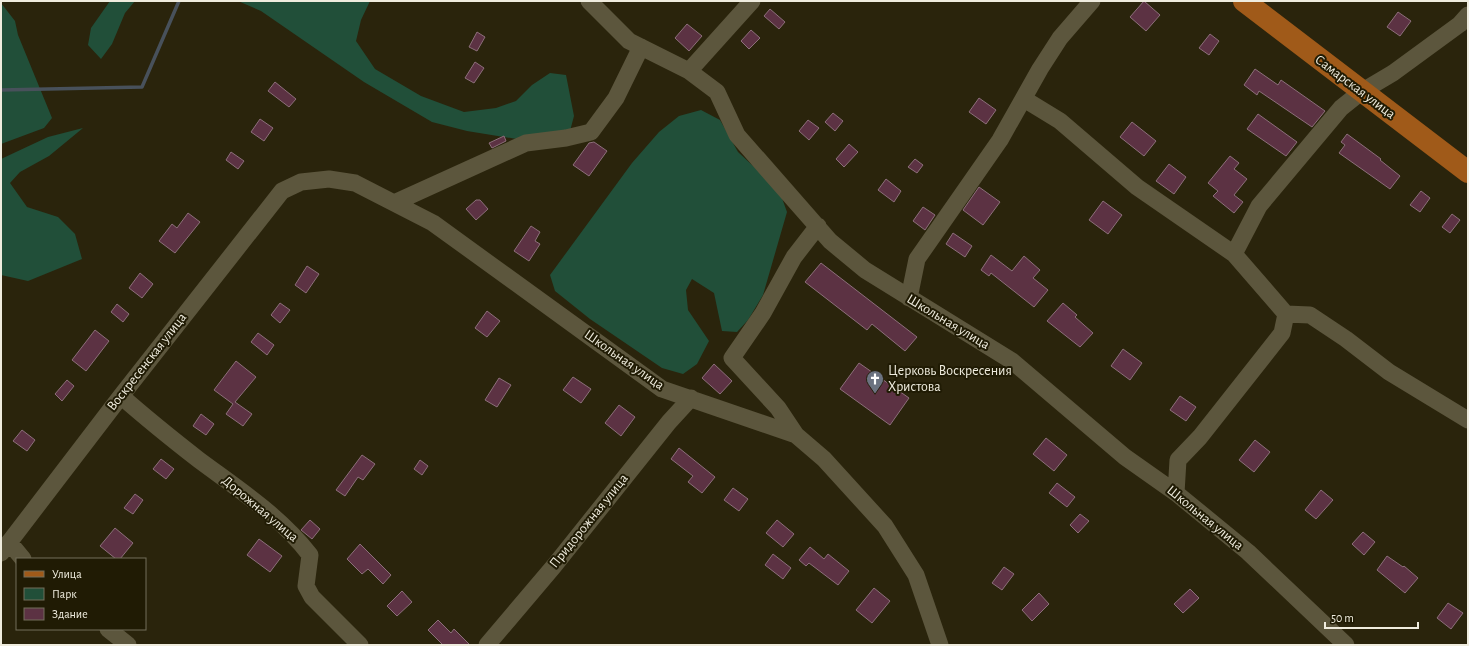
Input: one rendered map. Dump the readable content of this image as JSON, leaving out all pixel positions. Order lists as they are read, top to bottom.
{
  "streets": {
    "main road": ["Самарская улица"],
    "street": [
      "Школьная улица",
      "Воскресенская улица",
      "Дорожная улица",
      "Придорожная улица"
    ]
  },
  "crossings": [
    ["Школьная улица", "Воскресенская улица"],
    ["Школьная улица", "Придорожная улица"],
    ["Воскресенская улица", "Дорожная улица"]
  ],
  "places": {
    "church": ["Церковь Воскресения Христова"]
  },
  "legend": ["Улица", "Парк", "Здание"],
  "scale_bar": "50 m"
}
